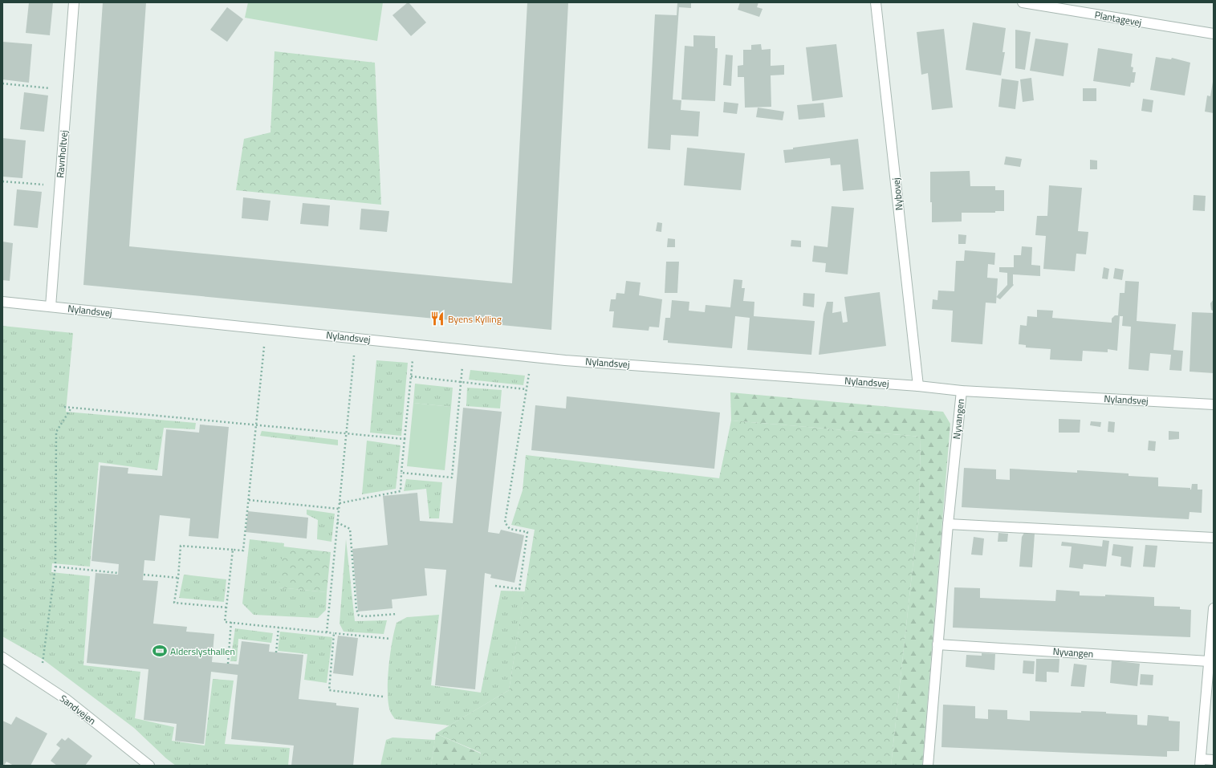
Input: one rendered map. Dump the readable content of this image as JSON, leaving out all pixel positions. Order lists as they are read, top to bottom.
{
  "streets": {
    "street": [
      "Plantagevej",
      "Ravnholtvej",
      "Nybovej",
      "Nylandsvej",
      "Nyvangen",
      "Sandvejen"
    ]
  },
  "crossings": [
    ["Ravnholtvej", "Nylandsvej"],
    ["Nybovej", "Nylandsvej"],
    ["Nylandsvej", "Nyvangen"]
  ],
  "places": {
    "restaurant": ["Byens Kylling"],
    "sports": ["Alderslysthallen"]
  }
}
